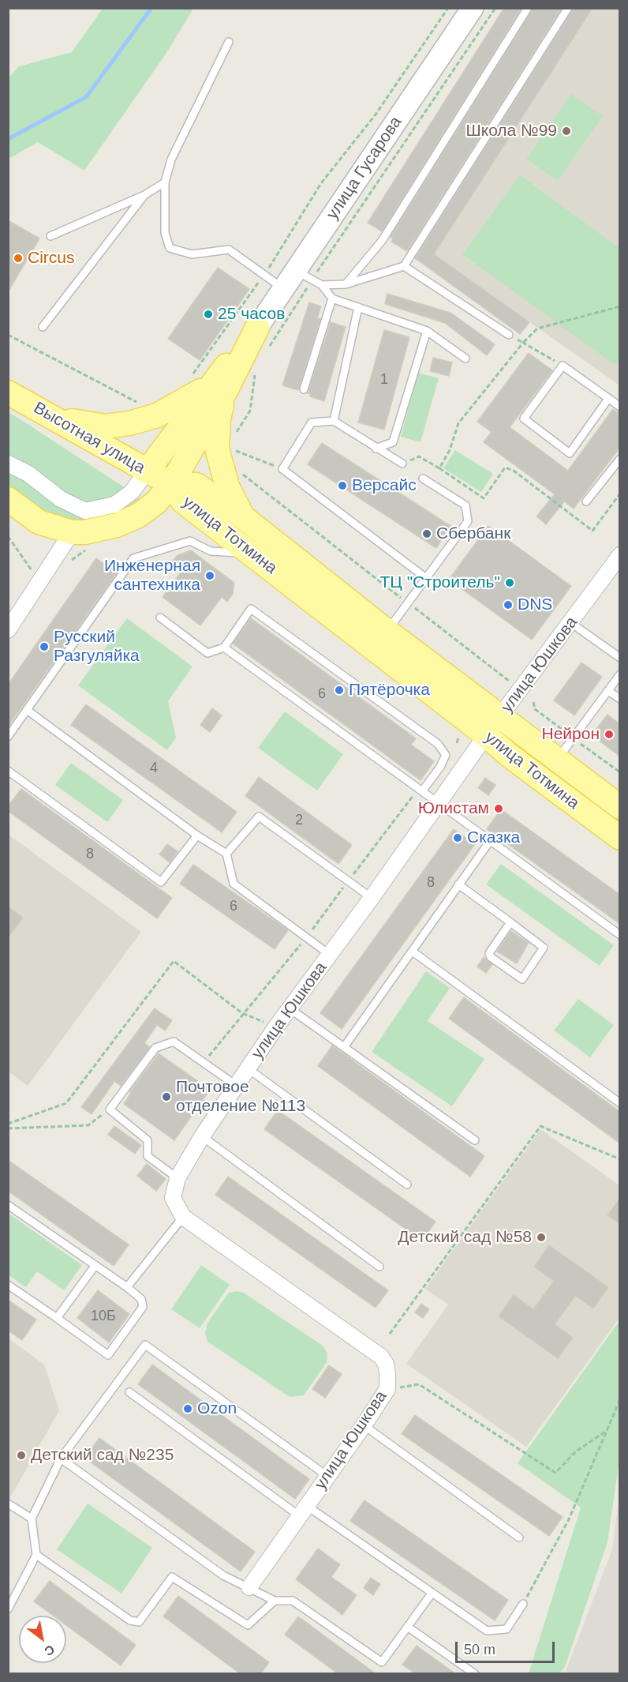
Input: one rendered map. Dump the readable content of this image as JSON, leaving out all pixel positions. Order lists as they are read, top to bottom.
{
  "streets": {
    "main road": ["улица Гусарова", "Высотная улица", "улица Тотмина"],
    "street": ["улица Юшкова"]
  },
  "crossings": [
    ["Высотная улица", "улица Тотмина"],
    ["улица Тотмина", "улица Юшкова"]
  ],
  "places": [
    "Школа №99",
    "Circus",
    "25 часов",
    "Версайс",
    "Сбербанк",
    "Инженерная сантехника",
    "ТЦ \"Строитель\"",
    "DNS",
    "Русский Разгуляйка",
    "Пятёрочка",
    "Нейрон",
    "Юлистам",
    "Сказка",
    "Почтовое отделение №113",
    "Детский сад №58",
    "Ozon",
    "Детский сад №235"
  ],
  "house_numbers": [
    "1",
    "6",
    "4",
    "2",
    "8",
    "8",
    "6",
    "10Б"
  ],
  "scale_bar": "50 m",
  "north": "bottom right"
}
